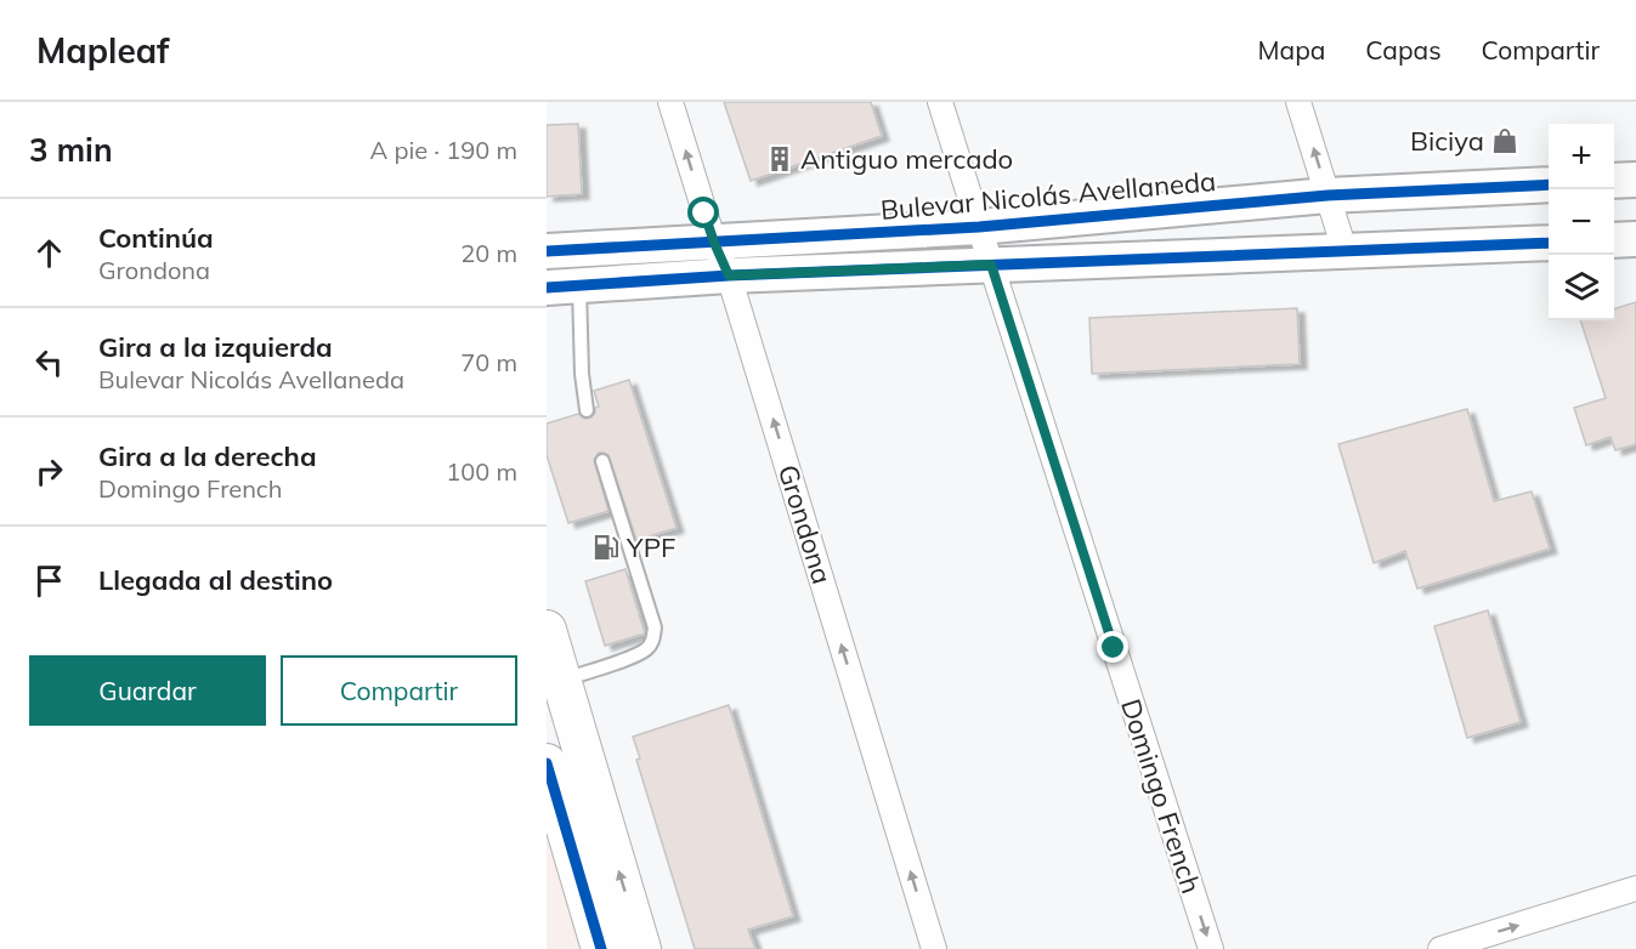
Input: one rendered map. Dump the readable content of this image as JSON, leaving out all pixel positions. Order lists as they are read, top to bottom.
{
  "streets": {
    "main road": ["Bulevar Nicolás Avellaneda"],
    "street": ["Grondona", "Domingo French"]
  },
  "crossings": [
    ["Bulevar Nicolás Avellaneda", "Grondona"],
    ["Bulevar Nicolás Avellaneda", "Domingo French"]
  ],
  "one_way": ["Grondona", "Domingo French"],
  "places": {
    "shop": ["Biciya"],
    "building": ["Antiguo mercado"],
    "fuel station": ["YPF"]
  },
  "page": {
    "header": "Mapleaf",
    "nav": ["Mapa", "Capas", "Compartir"],
    "heading": ["3 min", "A pie · 190 m"],
    "map_buttons": ["+", "−"],
    "list": [
      ["Continúa", "Grondona", "20 m"],
      ["Gira a la izquierda", "Bulevar Nicolás Avellaneda", "70 m"],
      ["Gira a la derecha", "Domingo French", "100 m"],
      "Llegada al destino"
    ],
    "buttons": ["Guardar", "Compartir"]
  }
}
